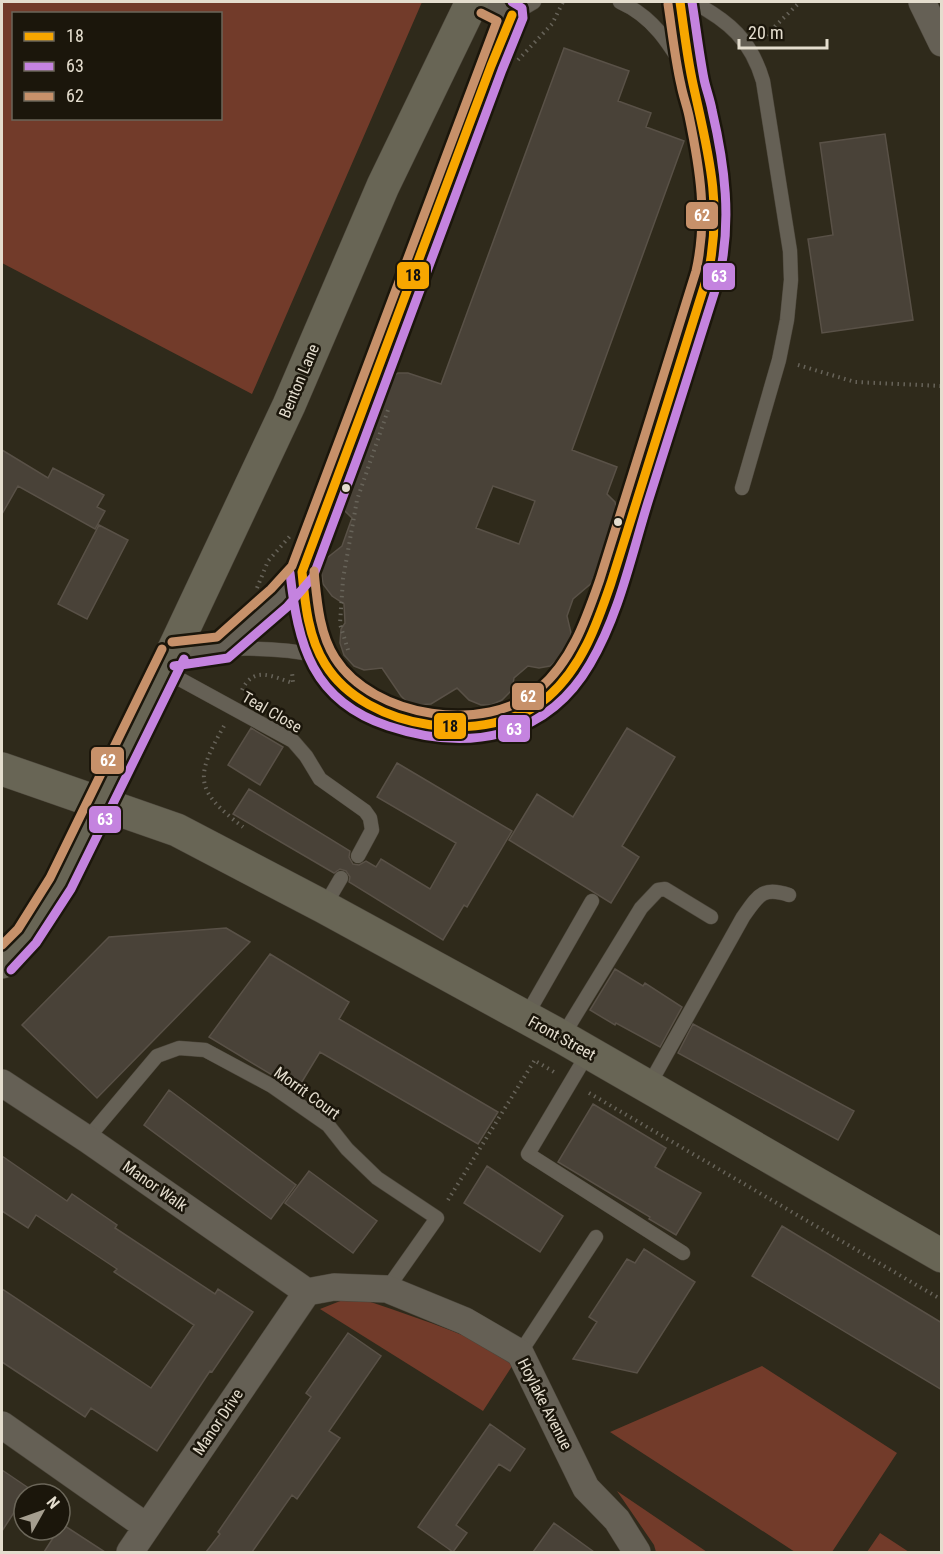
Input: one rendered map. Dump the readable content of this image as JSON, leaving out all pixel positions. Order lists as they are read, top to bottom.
{
  "streets": {
    "main road": ["Benton Lane", "Front Street"],
    "street": ["Manor Walk", "Hoylake Avenue", "Manor Drive"],
    "lane": ["Teal Close", "Morrit Court"]
  },
  "crossings": [
    ["Benton Lane", "Teal Close"],
    ["Benton Lane", "Front Street"],
    ["Morrit Court", "Manor Walk"],
    ["Manor Walk", "Hoylake Avenue"],
    ["Manor Walk", "Manor Drive"],
    ["Hoylake Avenue", "Manor Drive"]
  ],
  "lines": ["transit line 18", "transit line 63", "transit line 62"],
  "legend": ["18", "63", "62"],
  "scale_bar": "20 m",
  "north": "top right"
}
